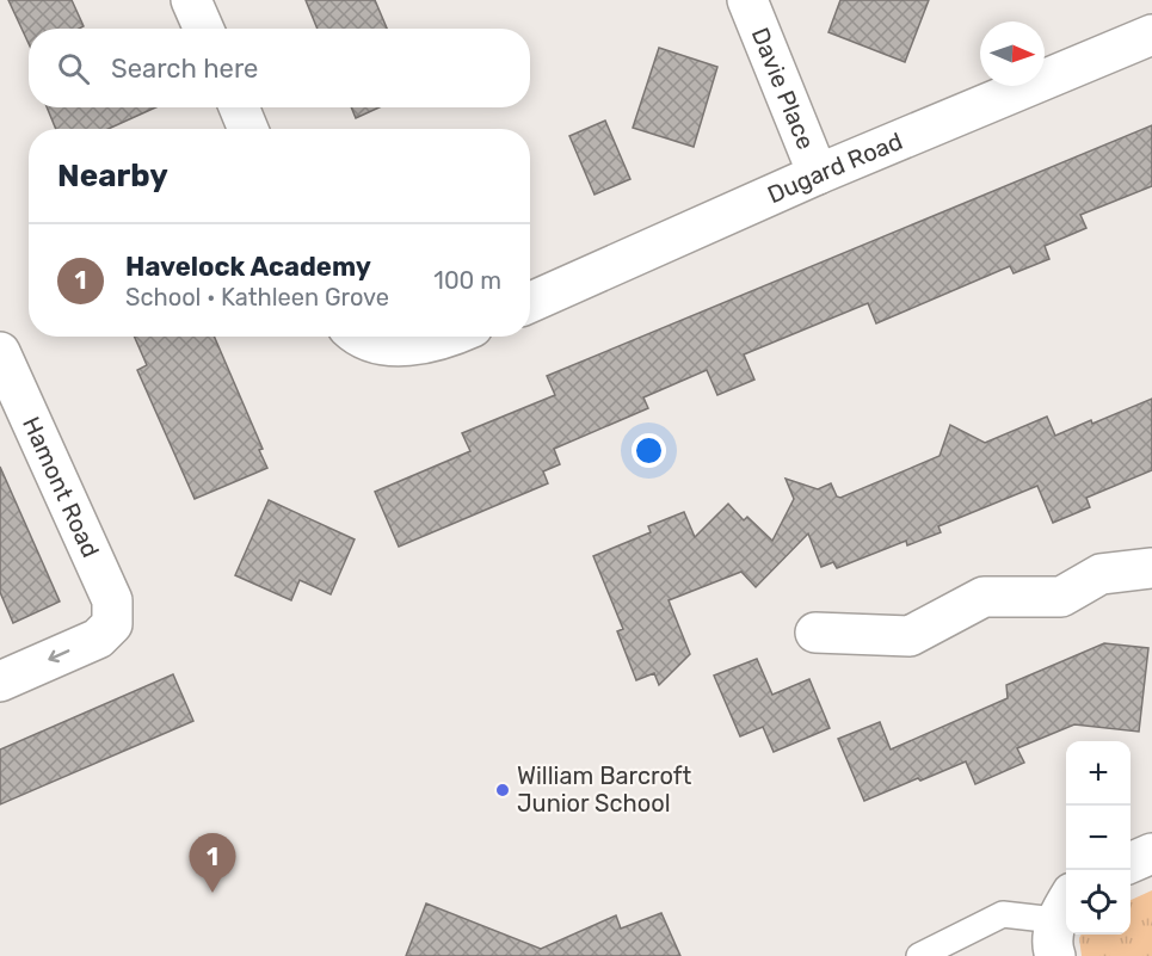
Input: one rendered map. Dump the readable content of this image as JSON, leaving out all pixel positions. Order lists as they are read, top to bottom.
{
  "streets": {
    "street": ["Davie Place", "Dugard Road", "Hamont Road"]
  },
  "crossings": [
    ["Davie Place", "Dugard Road"]
  ],
  "places": ["William Barcroft Junior School"],
  "north": "right",
  "page": {
    "search": "Search here",
    "heading": "Nearby",
    "list": [
      {
        "mark": "1",
        "name": "Havelock Academy",
        "note": "School · Kathleen Grove",
        "value": "100 m"
      }
    ],
    "map_buttons": ["+", "−"],
    "pins": "1"
  }
}
